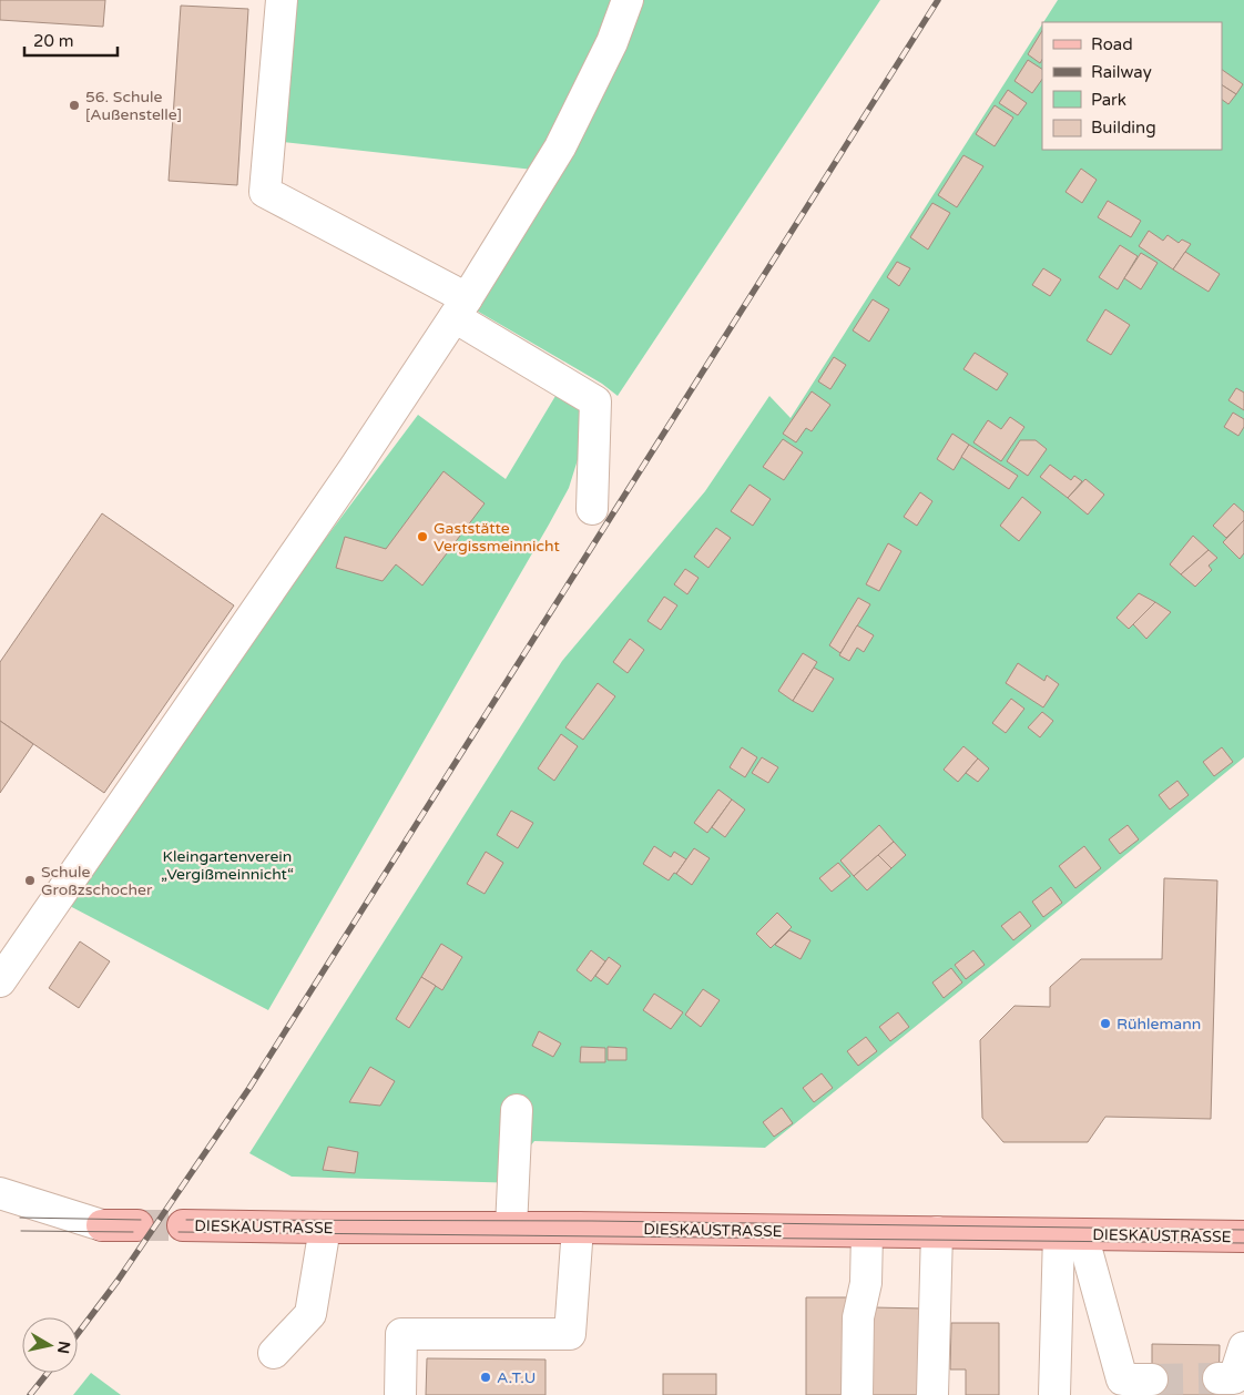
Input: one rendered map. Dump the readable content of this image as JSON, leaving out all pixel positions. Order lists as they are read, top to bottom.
{
  "streets": {
    "main road": ["DIESKAUSTRASSE"]
  },
  "parks": ["Kleingartenverein „Vergißmeinnicht“"],
  "places": [
    "56. Schule [Außenstelle]",
    "Gaststätte Vergissmeinnicht",
    "Schule Großzschocher",
    "Rühlemann",
    "A.T.U"
  ],
  "legend": [
    "Road",
    "Railway",
    "Park",
    "Building"
  ],
  "scale_bar": "20 m",
  "north": "right"
}
